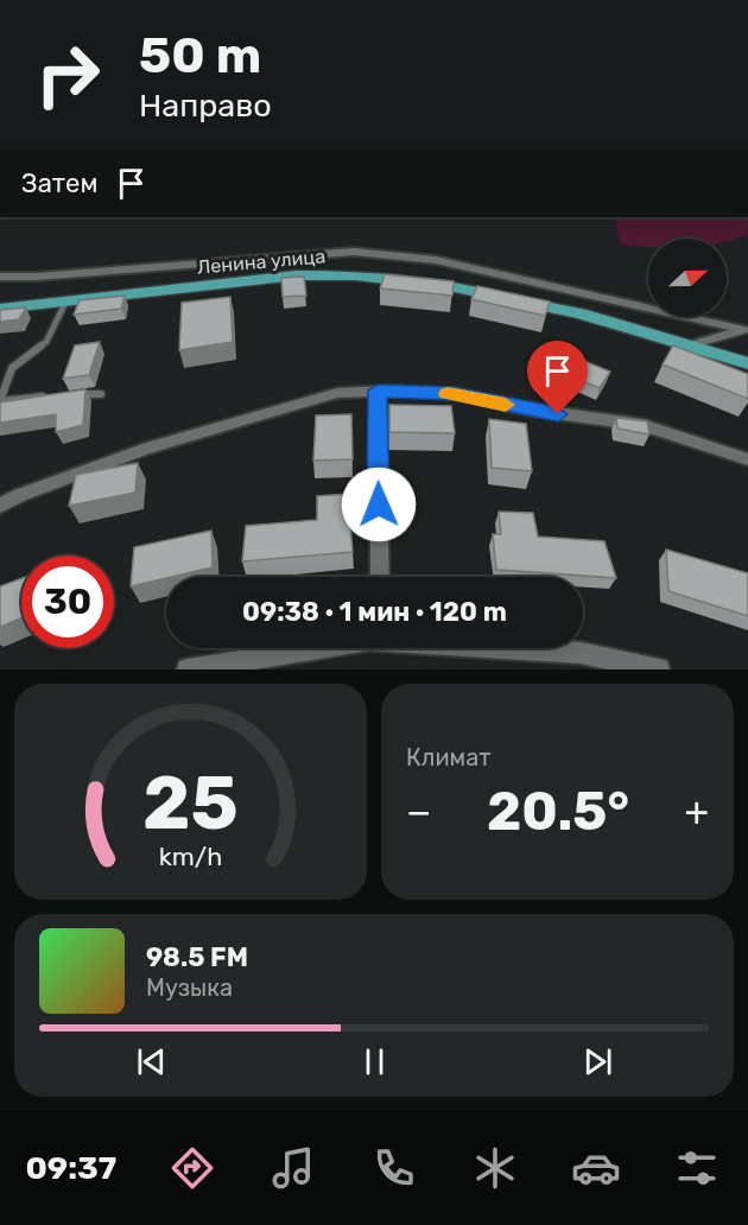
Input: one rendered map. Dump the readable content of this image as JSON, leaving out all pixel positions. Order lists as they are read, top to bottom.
{
  "streets": {
    "main road": ["Ленина улица"]
  },
  "north": "right",
  "page": {
    "turn": ["50 m", "Направо"],
    "then": "Затем",
    "limit": "30",
    "trip": "09:38 · 1 мин · 120 m",
    "tile": "Климат",
    "heat": ["−", "20.5°", "+"],
    "song": ["98.5 FM", "Музыка"],
    "tabs": "09:37",
    "gauge": ["25", "km/h"]
  }
}
